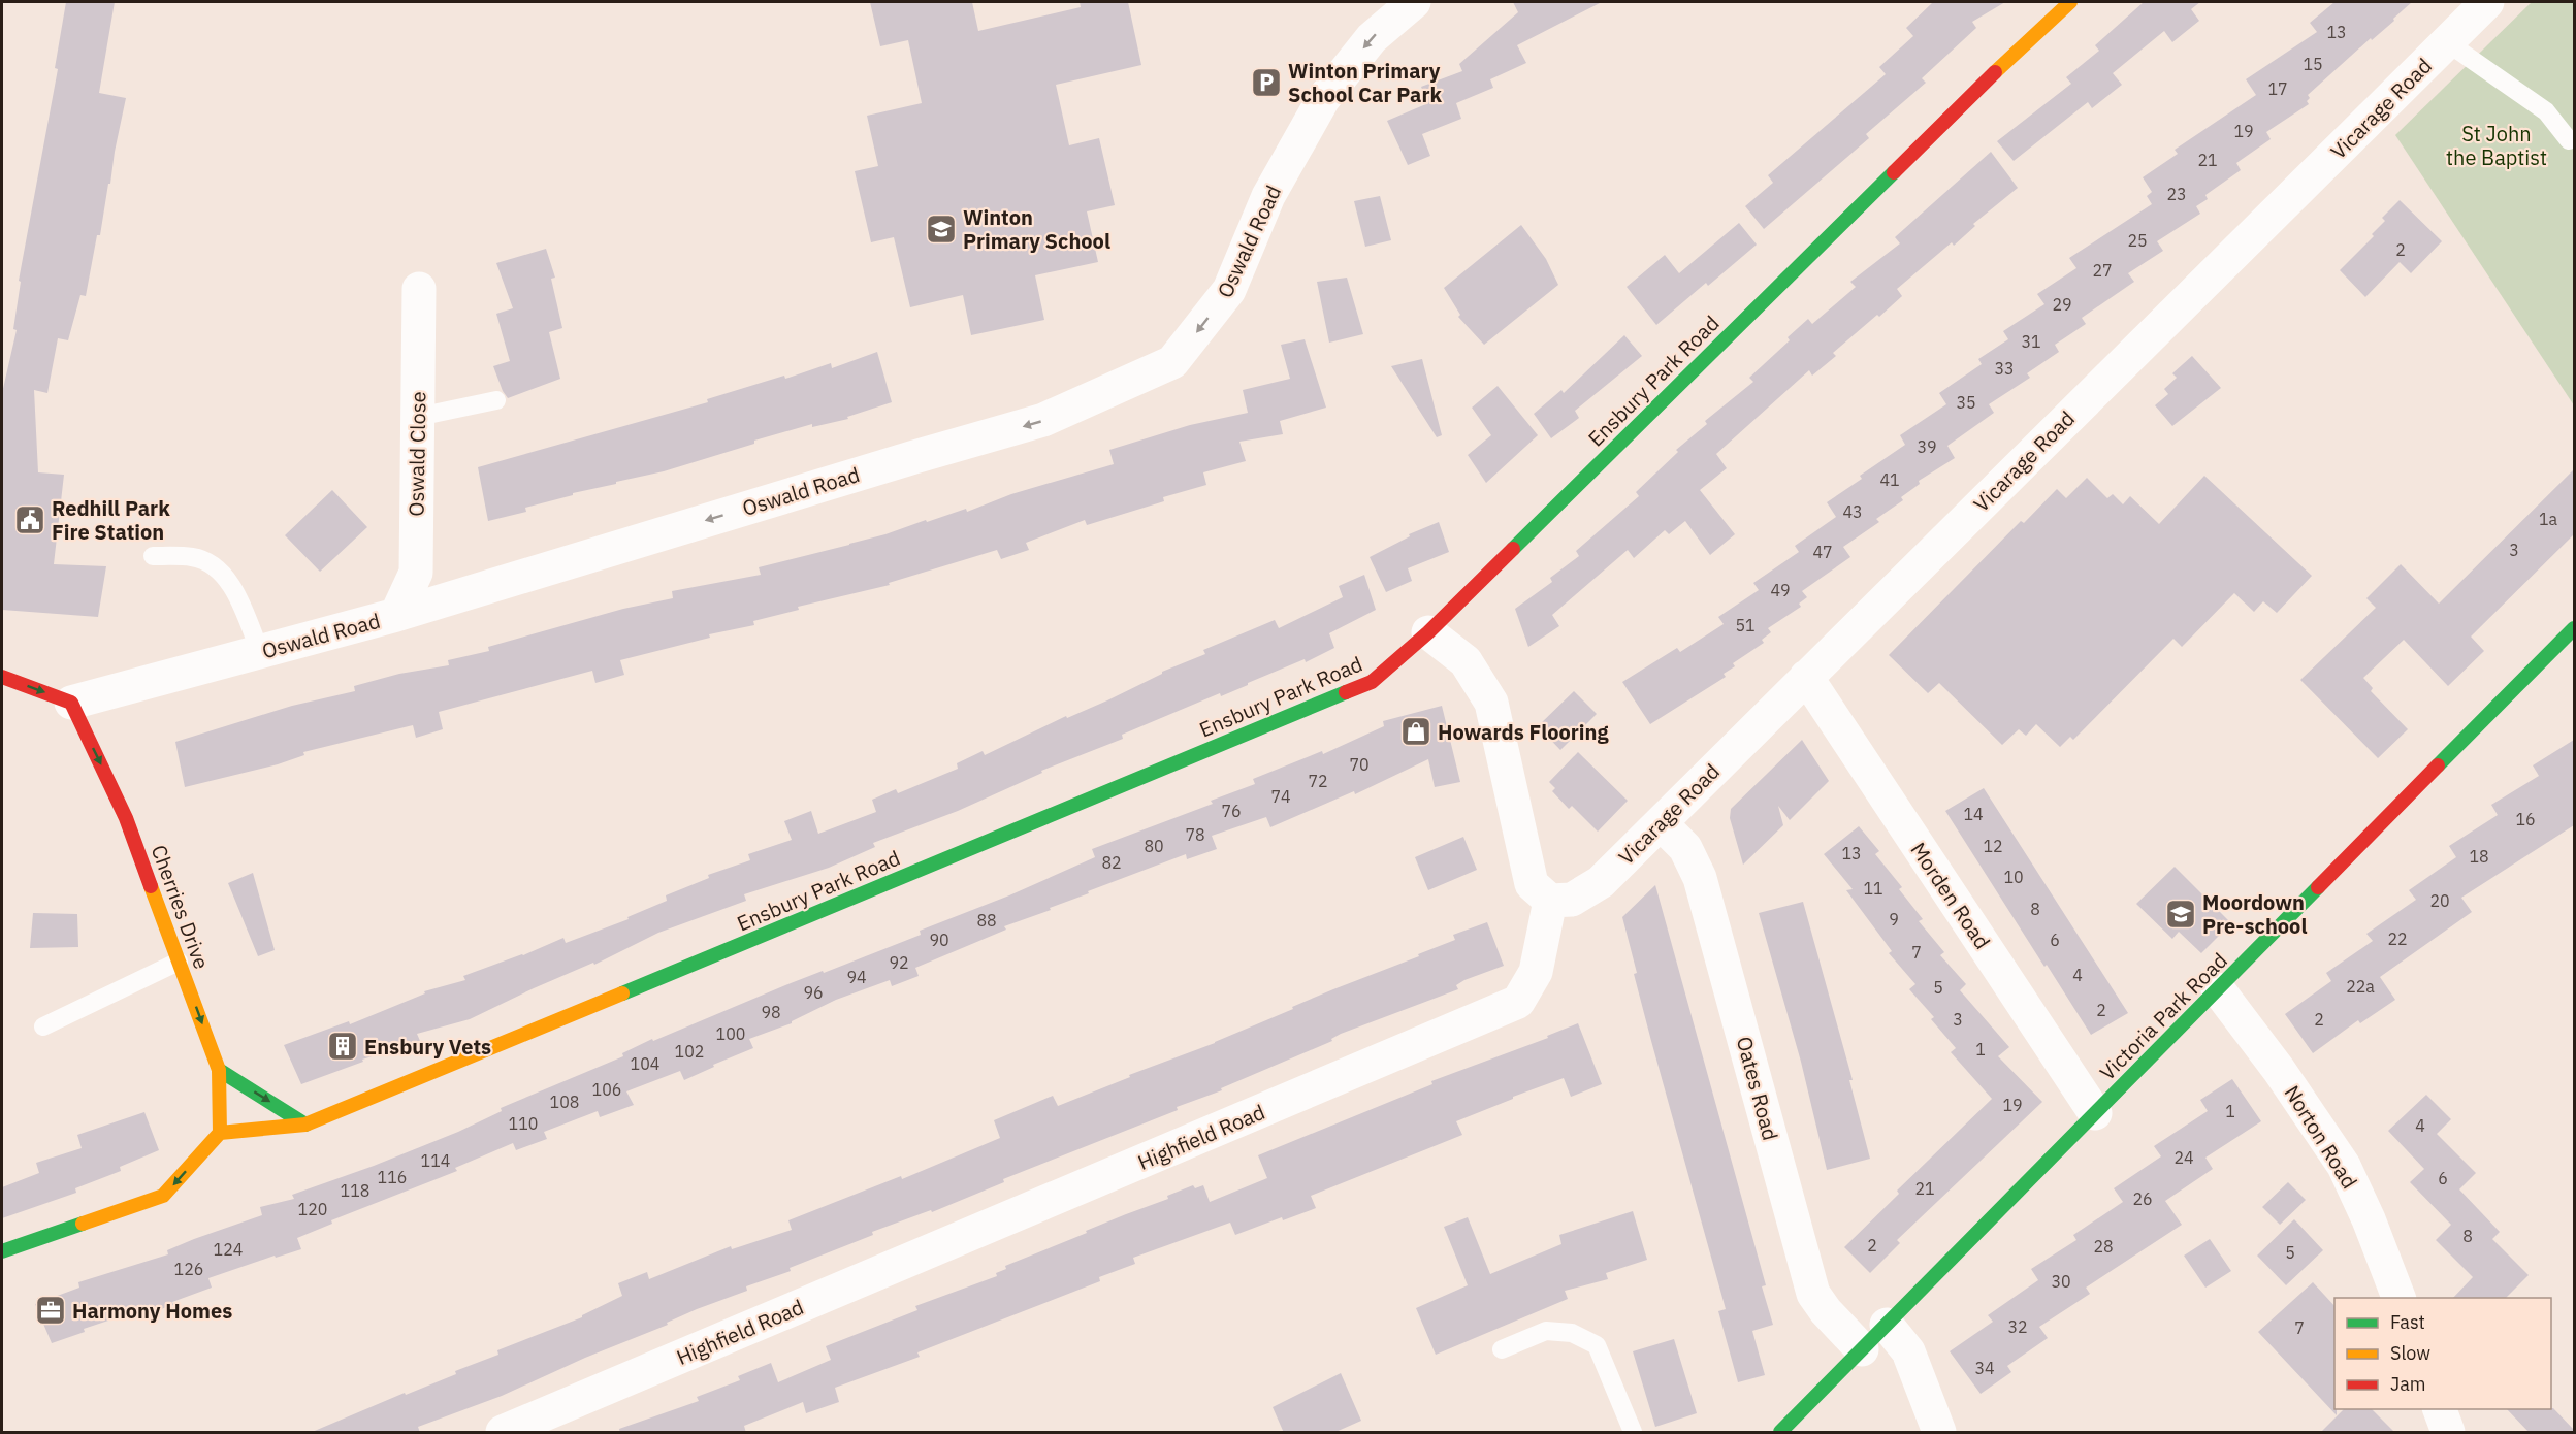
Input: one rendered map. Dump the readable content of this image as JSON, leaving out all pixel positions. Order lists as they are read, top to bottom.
{
  "streets": {
    "street": [
      "Vicarage Road",
      "Oswald Road",
      "Ensbury Park Road",
      "Oswald Close",
      "Morden Road",
      "Cherries Drive",
      "Victoria Park Road",
      "Oates Road",
      "Highfield Road",
      "Norton Road"
    ]
  },
  "crossings": [
    ["Vicarage Road", "Morden Road"],
    ["Vicarage Road", "Oates Road"],
    ["Vicarage Road", "Highfield Road"],
    ["Oswald Road", "Oswald Close"],
    ["Oswald Road", "Cherries Drive"],
    ["Ensbury Park Road", "Cherries Drive"],
    ["Morden Road", "Victoria Park Road"],
    ["Victoria Park Road", "Oates Road"],
    ["Victoria Park Road", "Norton Road"]
  ],
  "one_way": ["Oswald Road", "Cherries Drive"],
  "parks": ["St John the Baptist"],
  "places": {
    "parking": ["Winton Primary School Car Park"],
    "school or university": ["Winton Primary School", "Moordown Pre-school"],
    "public building": ["Redhill Park Fire Station"],
    "shop": ["Howards Flooring"],
    "building": ["Ensbury Vets"],
    "office": ["Harmony Homes"]
  },
  "house_numbers": [
    "13",
    "15",
    "17",
    "19",
    "21",
    "23",
    "25",
    "2",
    "27",
    "29",
    "31",
    "33",
    "35",
    "39",
    "41",
    "43",
    "1a",
    "3",
    "47",
    "49",
    "51",
    "70",
    "72",
    "74",
    "76",
    "14",
    "16",
    "78",
    "80",
    "12",
    "13",
    "18",
    "82",
    "10",
    "11",
    "20",
    "8",
    "9",
    "88",
    "22",
    "90",
    "6",
    "7",
    "92",
    "4",
    "94",
    "22a",
    "5",
    "96",
    "2",
    "98",
    "3",
    "2",
    "100",
    "1",
    "102",
    "104",
    "106",
    "108",
    "19",
    "1",
    "110",
    "4",
    "24",
    "114",
    "116",
    "6",
    "21",
    "118",
    "26",
    "120",
    "8",
    "2",
    "28",
    "124",
    "5",
    "126",
    "30",
    "32",
    "7",
    "34"
  ],
  "legend": ["Fast", "Slow", "Jam"]
}
